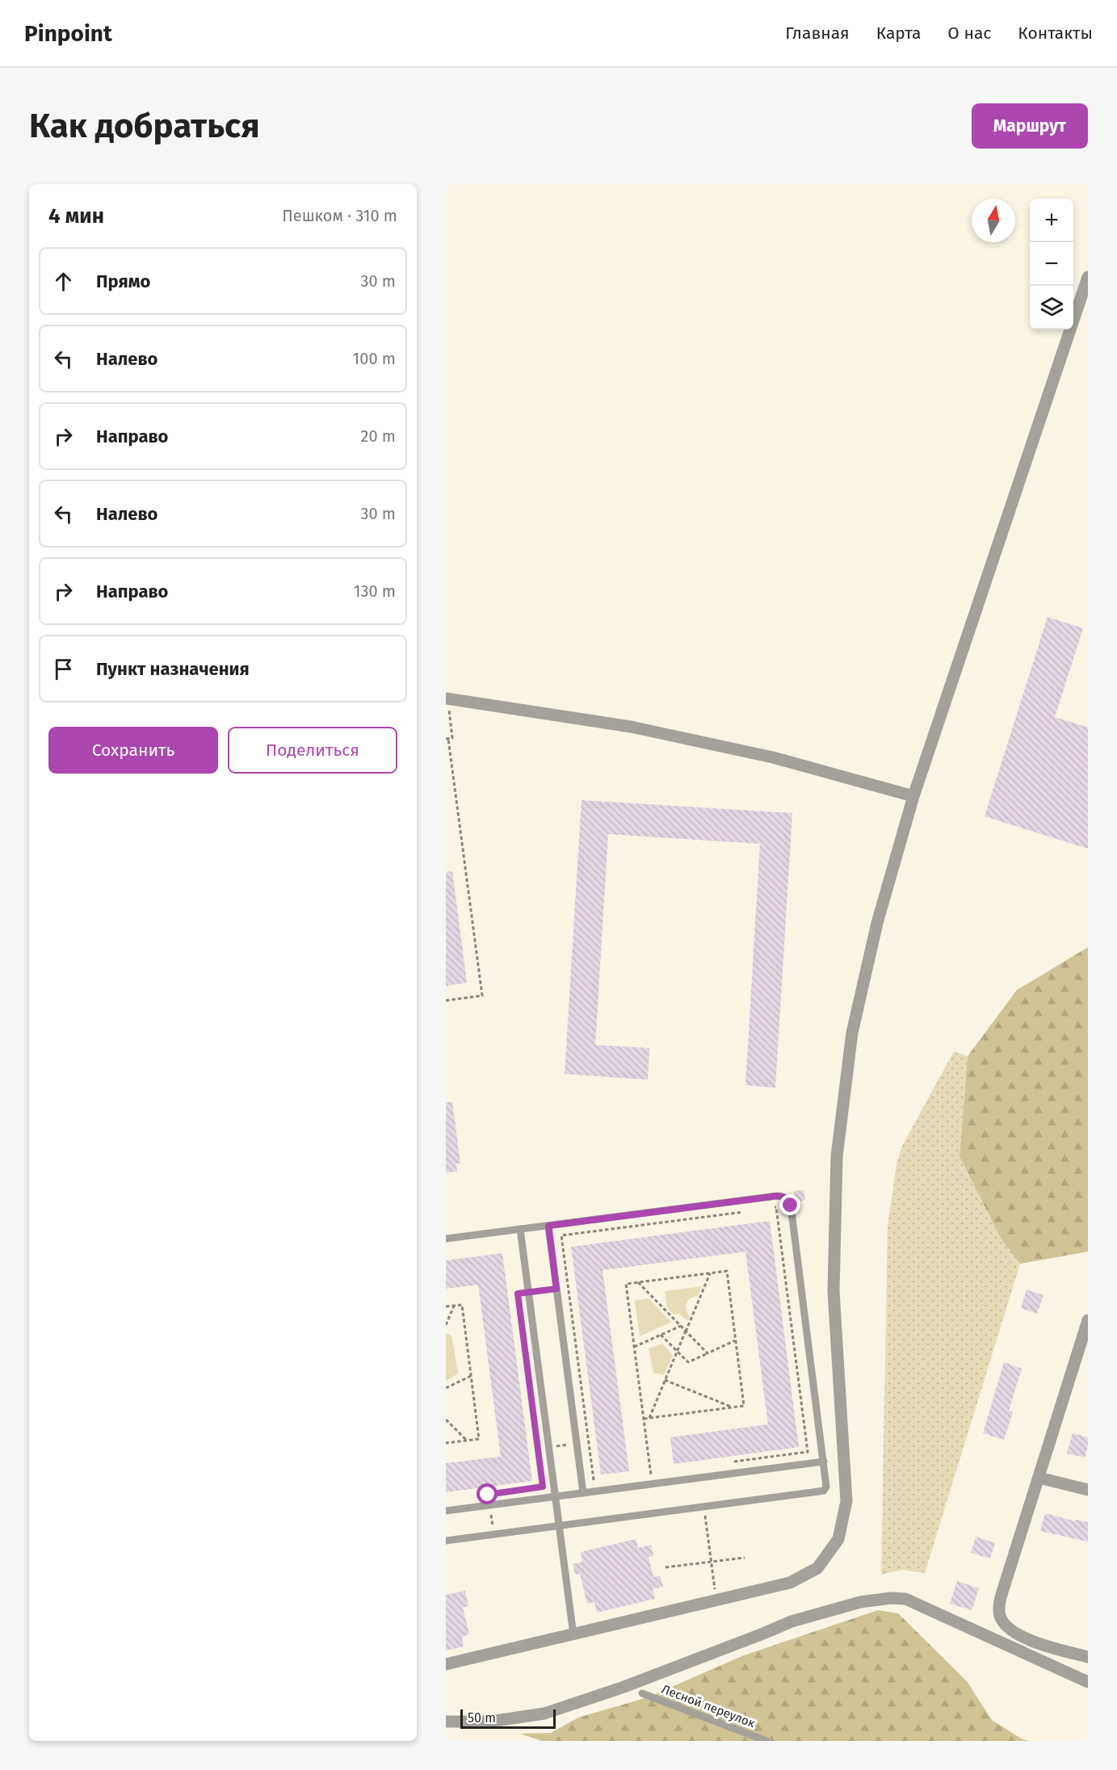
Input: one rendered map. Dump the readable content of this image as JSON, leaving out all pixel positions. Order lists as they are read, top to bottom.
{
  "streets": {
    "lane": ["Лесной переулок"]
  },
  "scale_bar": "50 m",
  "north": "top",
  "page": {
    "header": "Pinpoint",
    "nav": [
      "Главная",
      "Карта",
      "О нас",
      "Контакты"
    ],
    "buttons": [
      "Маршрут",
      ["Сохранить", "Поделиться"]
    ],
    "title": "Как добраться",
    "heading": ["4 мин", "Пешком · 310 m"],
    "map_buttons": ["+", "−"],
    "list": [
      ["Прямо", "30 m"],
      ["Налево", "100 m"],
      ["Направо", "20 m"],
      ["Налево", "30 m"],
      ["Направо", "130 m"],
      "Пункт назначения"
    ],
    "scale": "50 m"
  }
}
